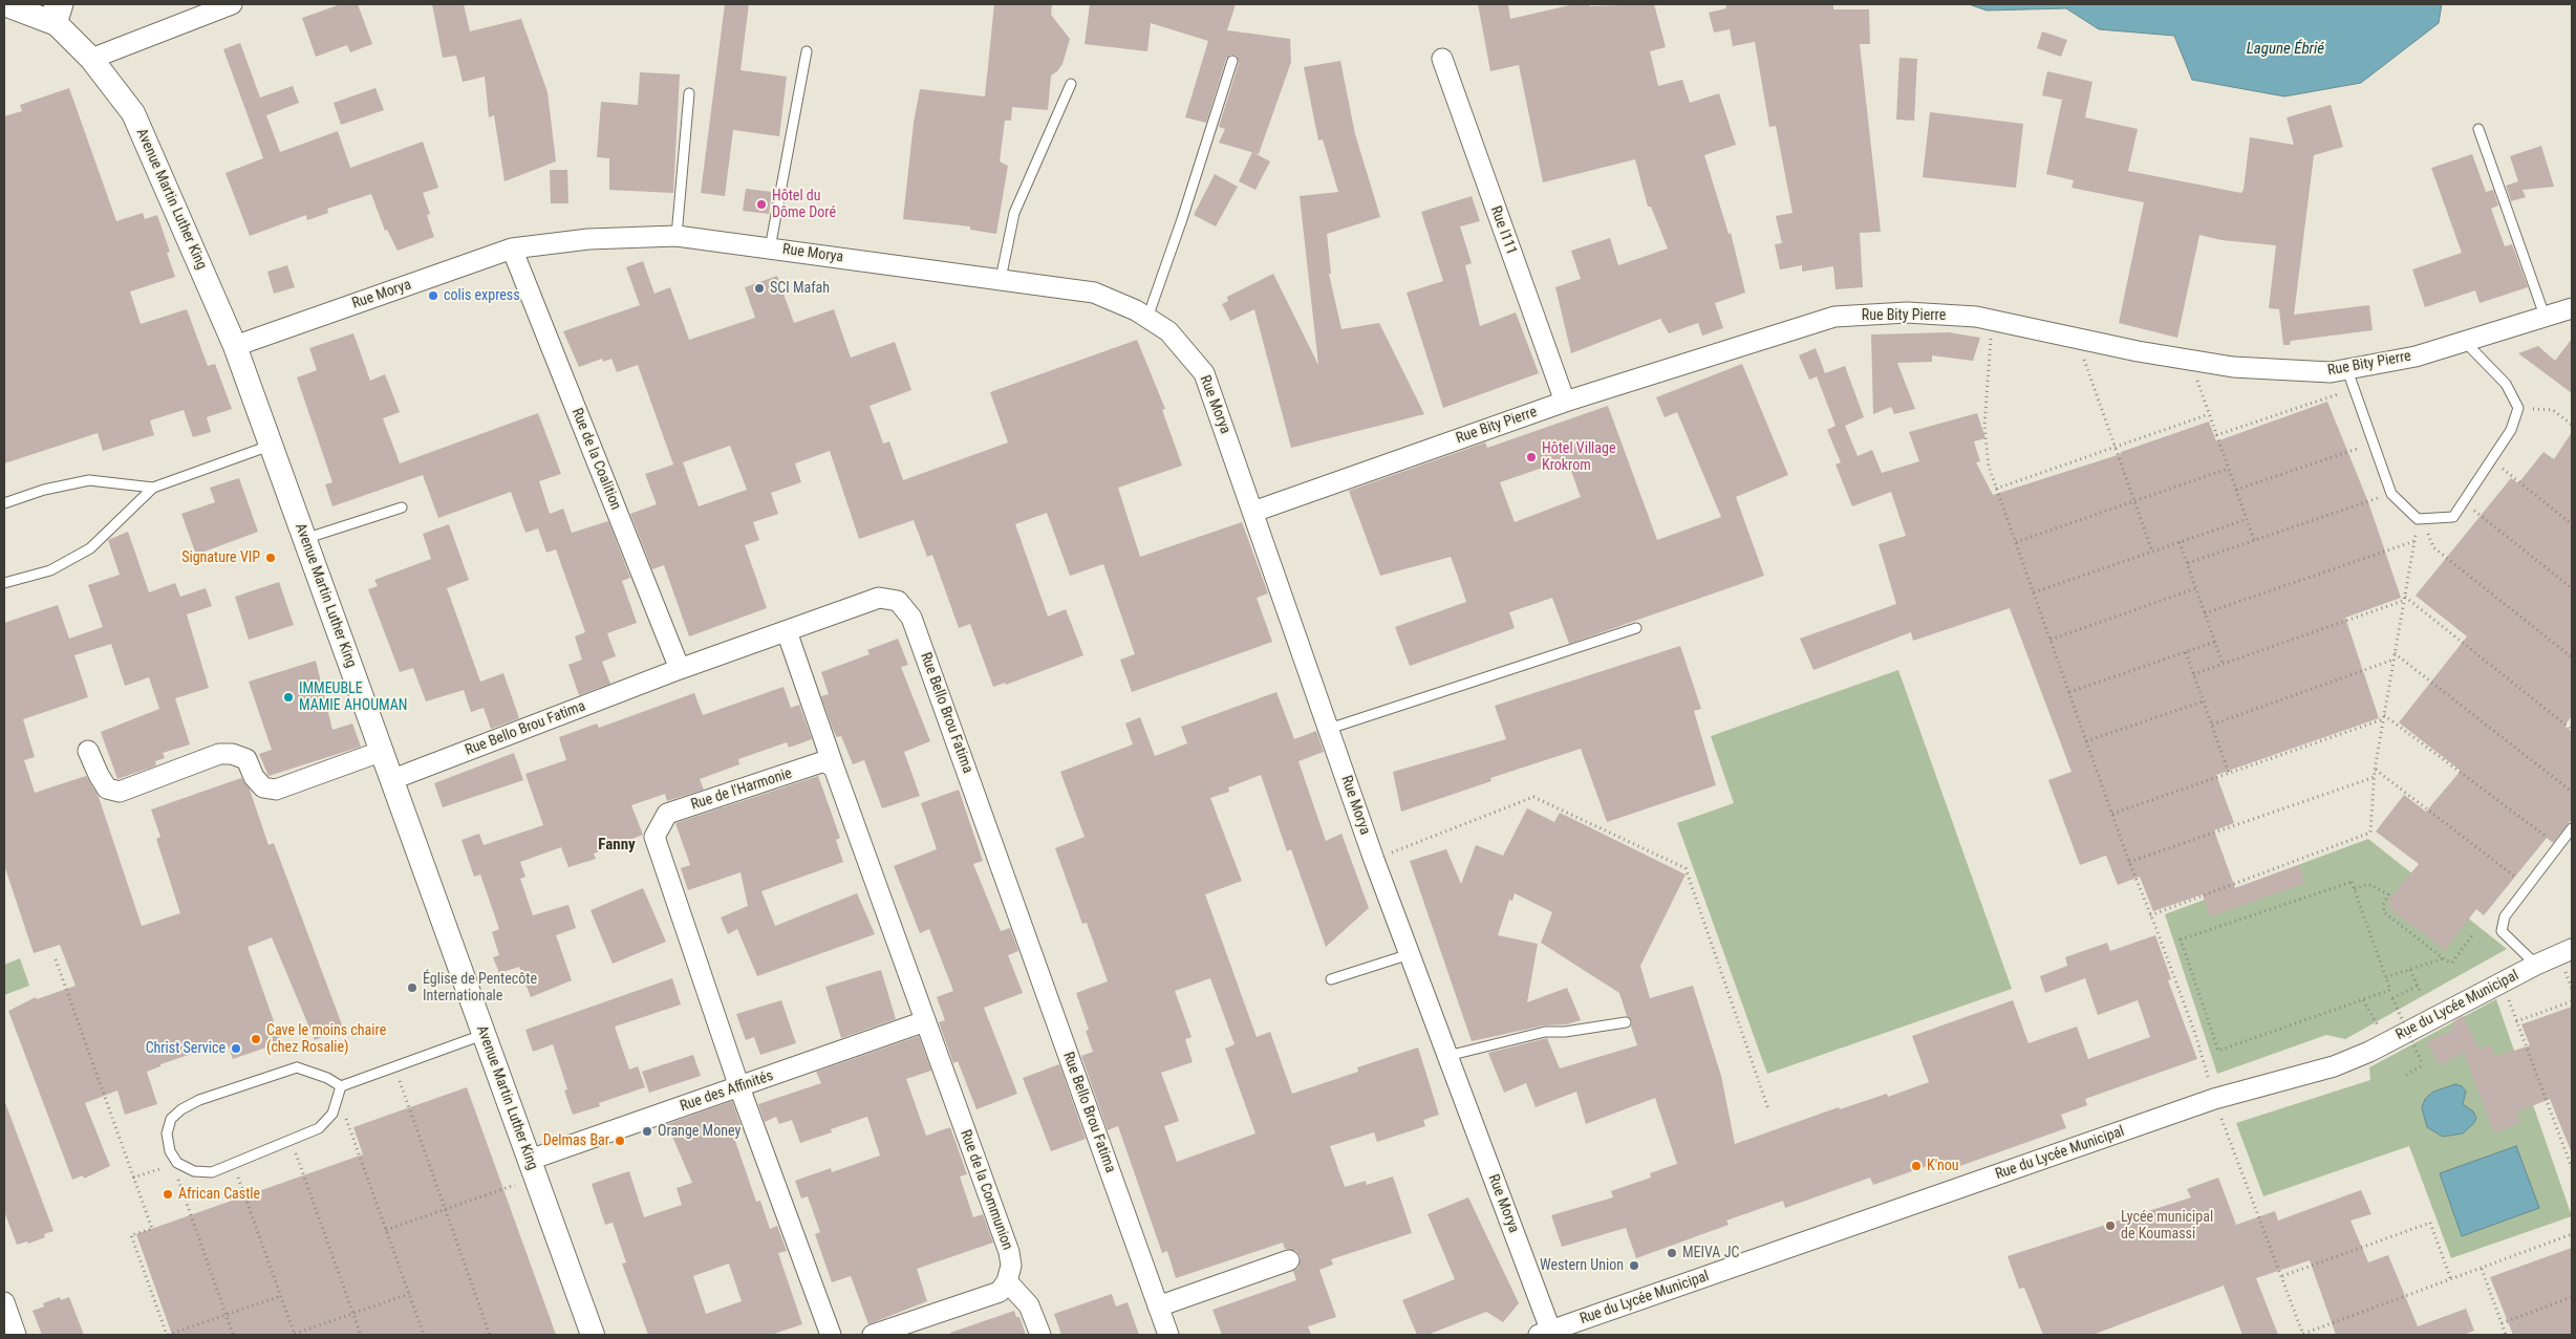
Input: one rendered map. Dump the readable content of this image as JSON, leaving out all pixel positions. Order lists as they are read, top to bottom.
{
  "streets": {
    "street": [
      "Avenue Martin Luther King",
      "Rue I111",
      "Rue Morya",
      "Rue Bity Pierre",
      "Rue de la Coalition",
      "Rue Bello Brou Fatima",
      "Rue de l'Harmonie",
      "Rue du Lycée Municipal",
      "Rue des Affinités",
      "Rue de la Communion"
    ]
  },
  "crossings": [
    ["Avenue Martin Luther King", "Rue Morya"],
    ["Avenue Martin Luther King", "Rue Bello Brou Fatima"],
    ["Avenue Martin Luther King", "Rue des Affinités"],
    ["Rue I111", "Rue Bity Pierre"],
    ["Rue Morya", "Rue Bity Pierre"],
    ["Rue Morya", "Rue de la Coalition"],
    ["Rue Morya", "Rue du Lycée Municipal"],
    ["Rue de la Coalition", "Rue Bello Brou Fatima"],
    ["Rue de l'Harmonie", "Rue des Affinités"],
    ["Rue des Affinités", "Rue de la Communion"]
  ],
  "districts": ["Fanny"],
  "water": ["Lagune Ébrié"],
  "places": [
    "Hôtel du Dôme Doré",
    "SCI Mafah",
    "colis express",
    "Hôtel Village Krokrom",
    "Signature VIP",
    "IMMEUBLE MAMIE AHOUMAN",
    "Église de Pentecôte Internationale",
    "Cave le moins chaire (chez Rosalie)",
    "Christ Service",
    "Orange Money",
    "Delmas Bar",
    "K'nou",
    "African Castle",
    "Lycée municipal de Koumassi",
    "MEIVA JC",
    "Western Union"
  ]
}
